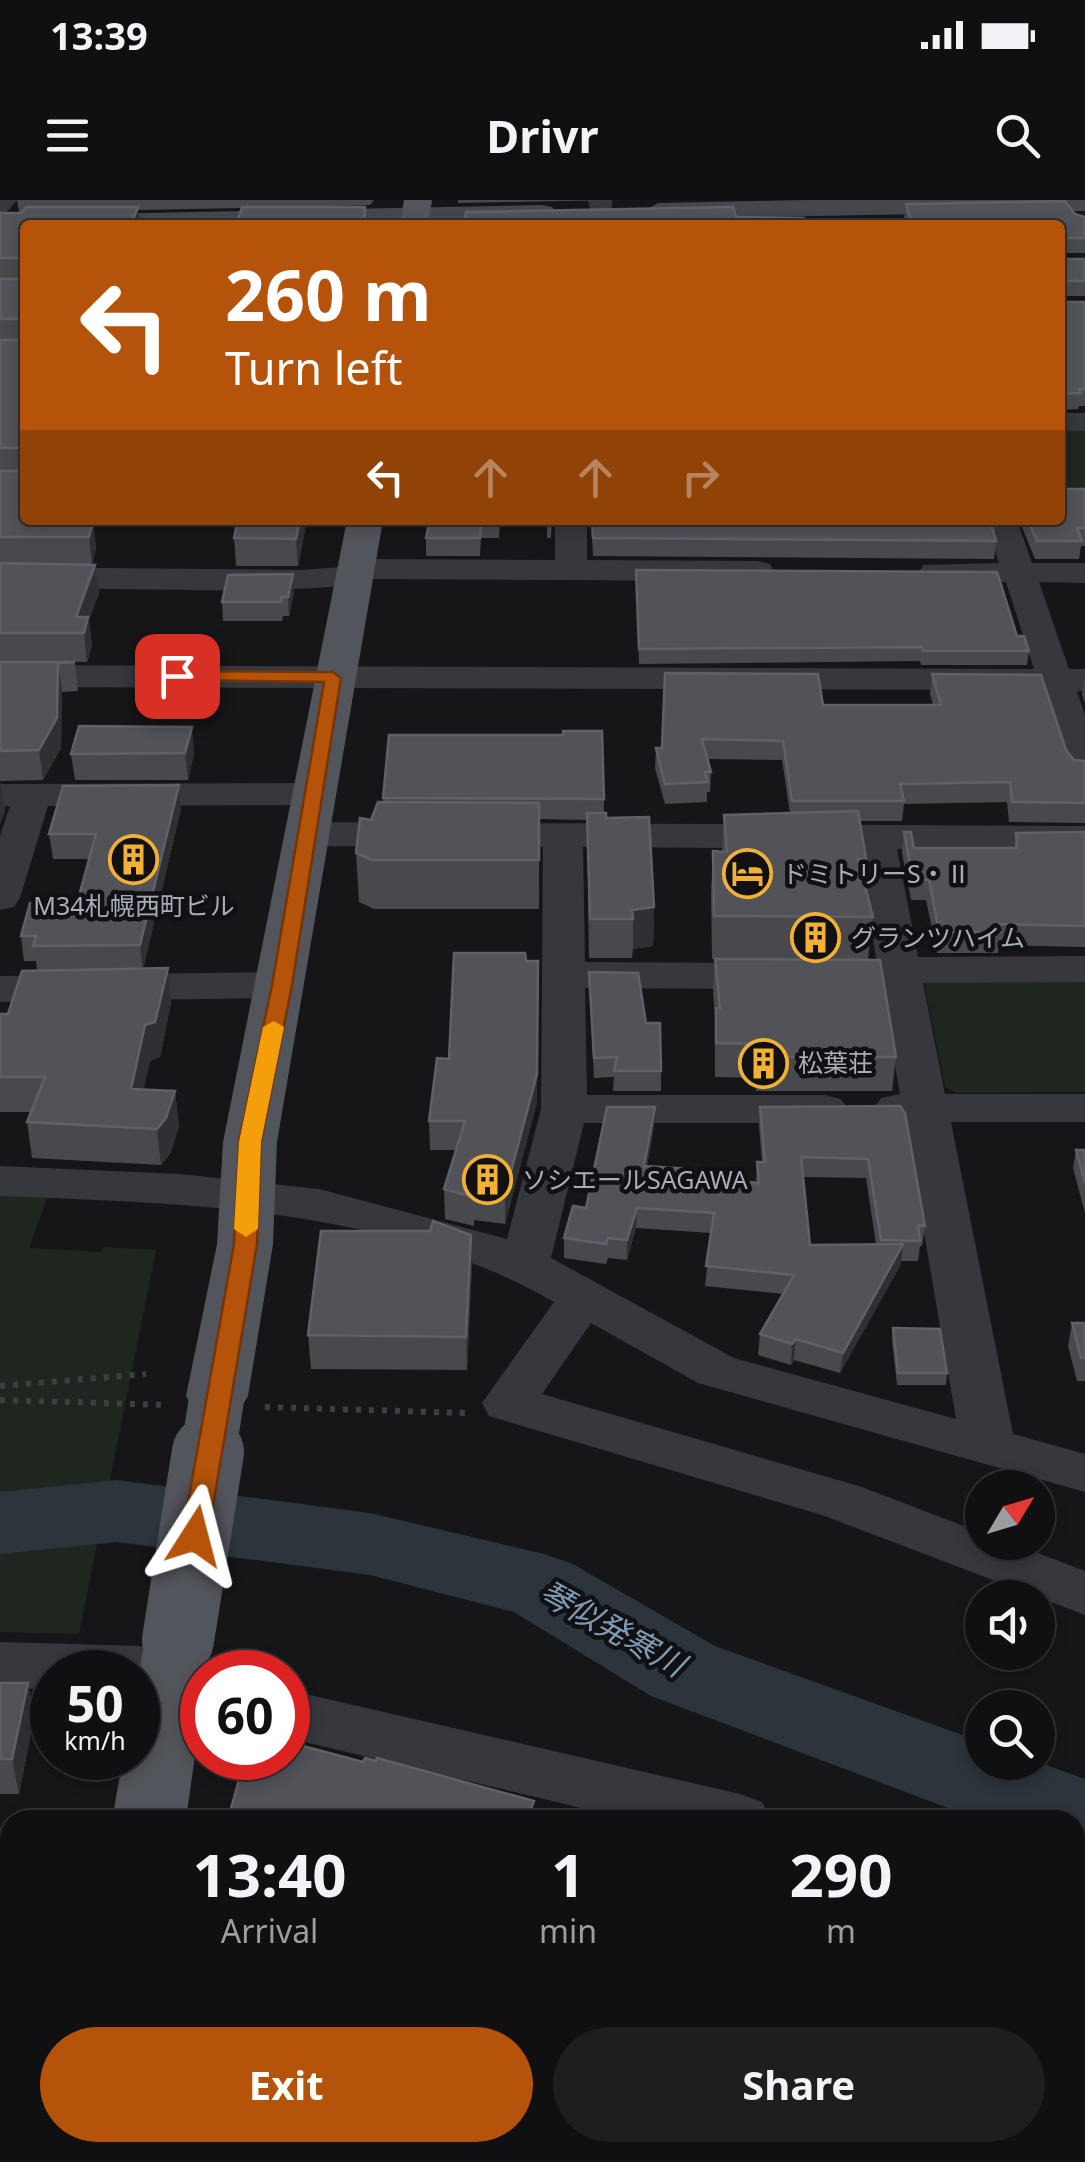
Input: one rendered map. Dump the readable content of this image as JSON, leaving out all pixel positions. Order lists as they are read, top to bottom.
{
  "water": ["琴似発寒川"],
  "places": {
    "building": [
      "M34札幌西町ビル",
      "グランツハイム",
      "松葉荘",
      "ソシエールSAGAWA"
    ],
    "hotel": ["ドミトリーS・Ⅱ"]
  },
  "north": "top right",
  "page": {
    "status": "13:39",
    "header": "Drivr",
    "turn": ["260 m", "Turn left"],
    "speed": "50 km/h",
    "limit": "60",
    "eta": [
      "13:40",
      "Arrival",
      "1",
      "min",
      "290",
      "m"
    ],
    "buttons": ["Exit", "Share"]
  }
}
